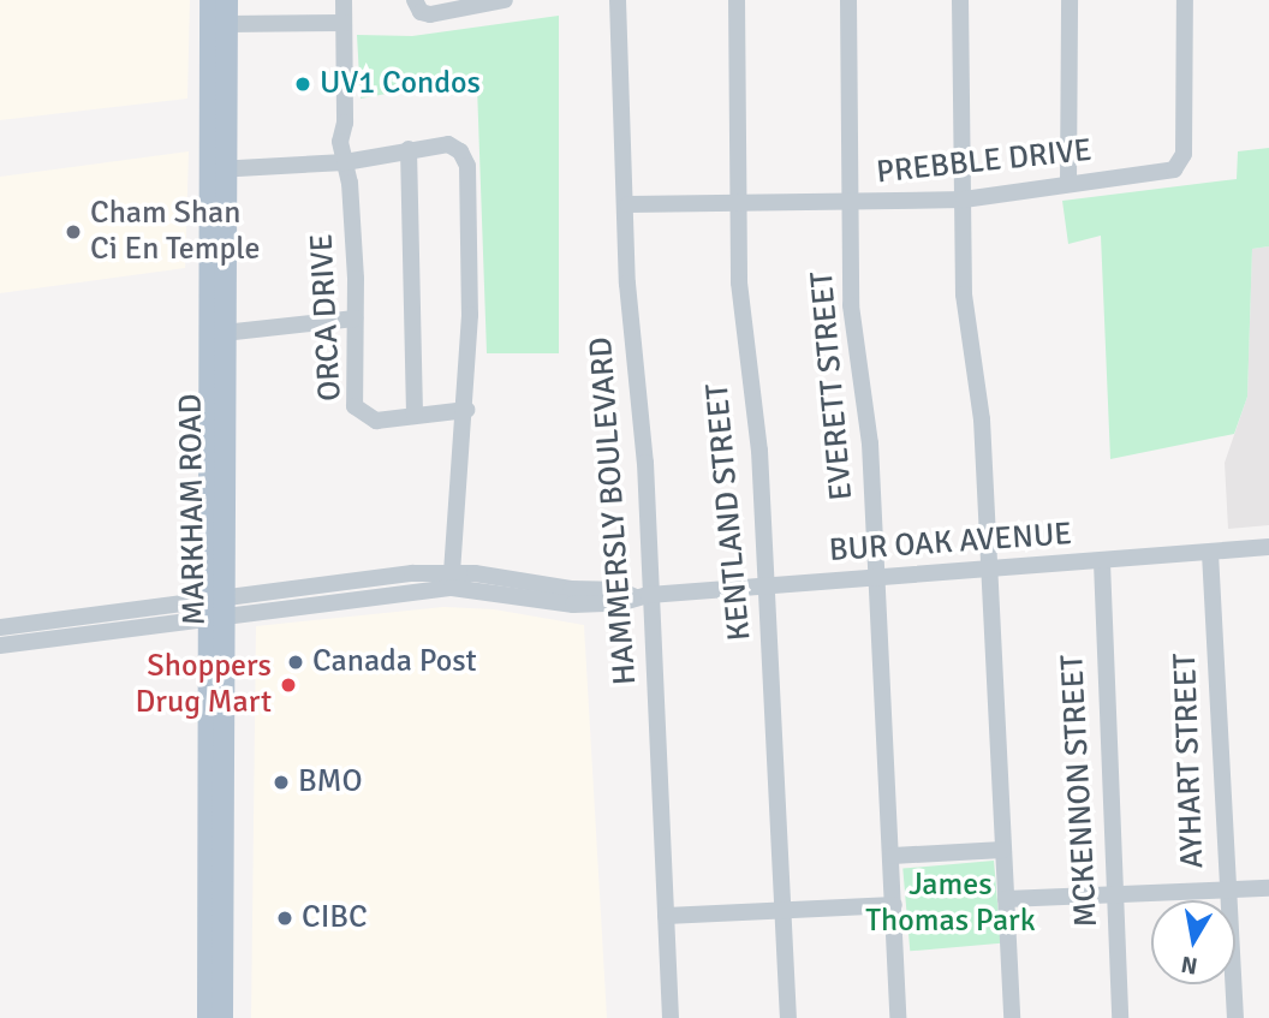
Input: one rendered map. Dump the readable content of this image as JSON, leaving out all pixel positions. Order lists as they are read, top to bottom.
{
  "streets": {
    "main road": ["MARKHAM ROAD"],
    "street": [
      "PREBBLE DRIVE",
      "ORCA DRIVE",
      "EVERETT STREET",
      "HAMMERSLY BOULEVARD",
      "KENTLAND STREET",
      "BUR OAK AVENUE",
      "AYHART STREET",
      "MCKENNON STREET"
    ]
  },
  "crossings": [
    ["PREBBLE DRIVE", "EVERETT STREET"],
    ["PREBBLE DRIVE", "HAMMERSLY BOULEVARD"],
    ["PREBBLE DRIVE", "KENTLAND STREET"],
    ["EVERETT STREET", "BUR OAK AVENUE"],
    ["MARKHAM ROAD", "BUR OAK AVENUE"],
    ["HAMMERSLY BOULEVARD", "BUR OAK AVENUE"],
    ["KENTLAND STREET", "BUR OAK AVENUE"],
    ["BUR OAK AVENUE", "AYHART STREET"],
    ["BUR OAK AVENUE", "MCKENNON STREET"]
  ],
  "parks": ["James Thomas Park"],
  "places": [
    "UV1 Condos",
    "Cham Shan Ci En Temple",
    "Canada Post",
    "Shoppers Drug Mart",
    "BMO",
    "CIBC"
  ],
  "north": "bottom"
}
